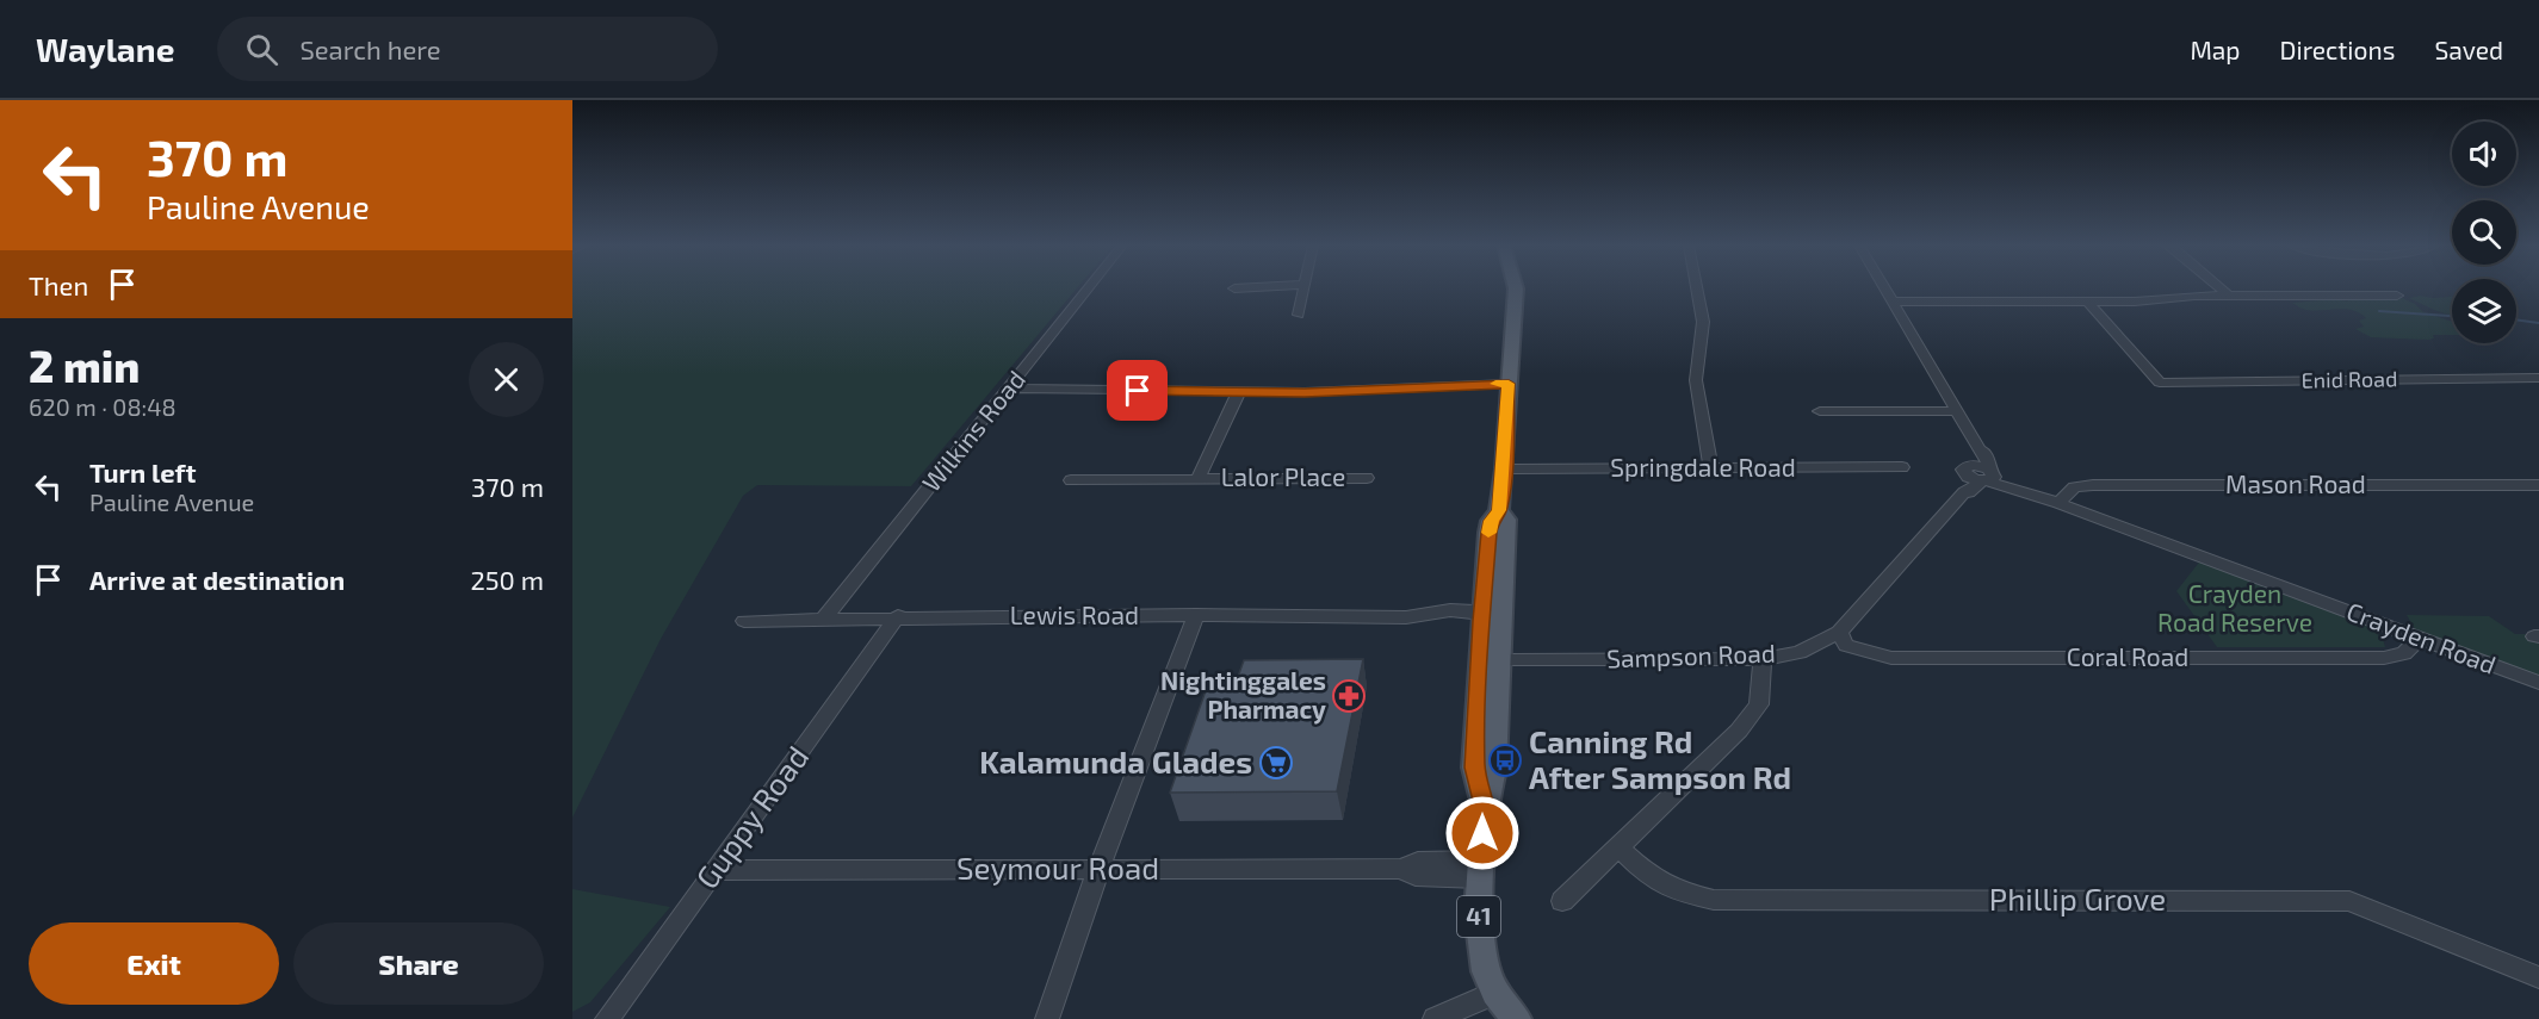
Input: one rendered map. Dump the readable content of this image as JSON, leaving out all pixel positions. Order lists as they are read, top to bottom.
{
  "streets": {
    "main road": ["41"],
    "street": [
      "Enid Road",
      "Wilkins Road",
      "Springdale Road",
      "Lalor Place",
      "Mason Road",
      "Lewis Road",
      "Crayden Road",
      "Sampson Road",
      "Coral Road",
      "Guppy Road",
      "Seymour Road",
      "Phillip Grove"
    ]
  },
  "crossings": [
    ["Wilkins Road", "Lewis Road"],
    ["Springdale Road", "41"],
    ["Mason Road", "Crayden Road"],
    ["Lewis Road", "Guppy Road"],
    ["Lewis Road", "41"],
    ["Crayden Road", "Sampson Road"],
    ["Crayden Road", "Coral Road"],
    ["Sampson Road", "Coral Road"],
    ["Sampson Road", "41"],
    ["Guppy Road", "Seymour Road"],
    ["Seymour Road", "41"]
  ],
  "parks": ["Crayden Road Reserve"],
  "places": {
    "pharmacy": ["Nightinggales Pharmacy"],
    "bus stop": ["Canning Rd After Sampson Rd"],
    "supermarket": ["Kalamunda Glades"]
  },
  "page": {
    "header": "Waylane",
    "search": "Search here",
    "nav": ["Map", "Directions", "Saved"],
    "turn": ["370 m", "Pauline Avenue"],
    "then": "Then",
    "heading": ["2 min", "620 m · 08:48"],
    "list": [
      {
        "name": "Turn left",
        "note": "Pauline Avenue",
        "value": "370 m"
      },
      {
        "name": "Arrive at destination",
        "value": "250 m"
      }
    ],
    "buttons": ["Exit", "Share"]
  }
}
